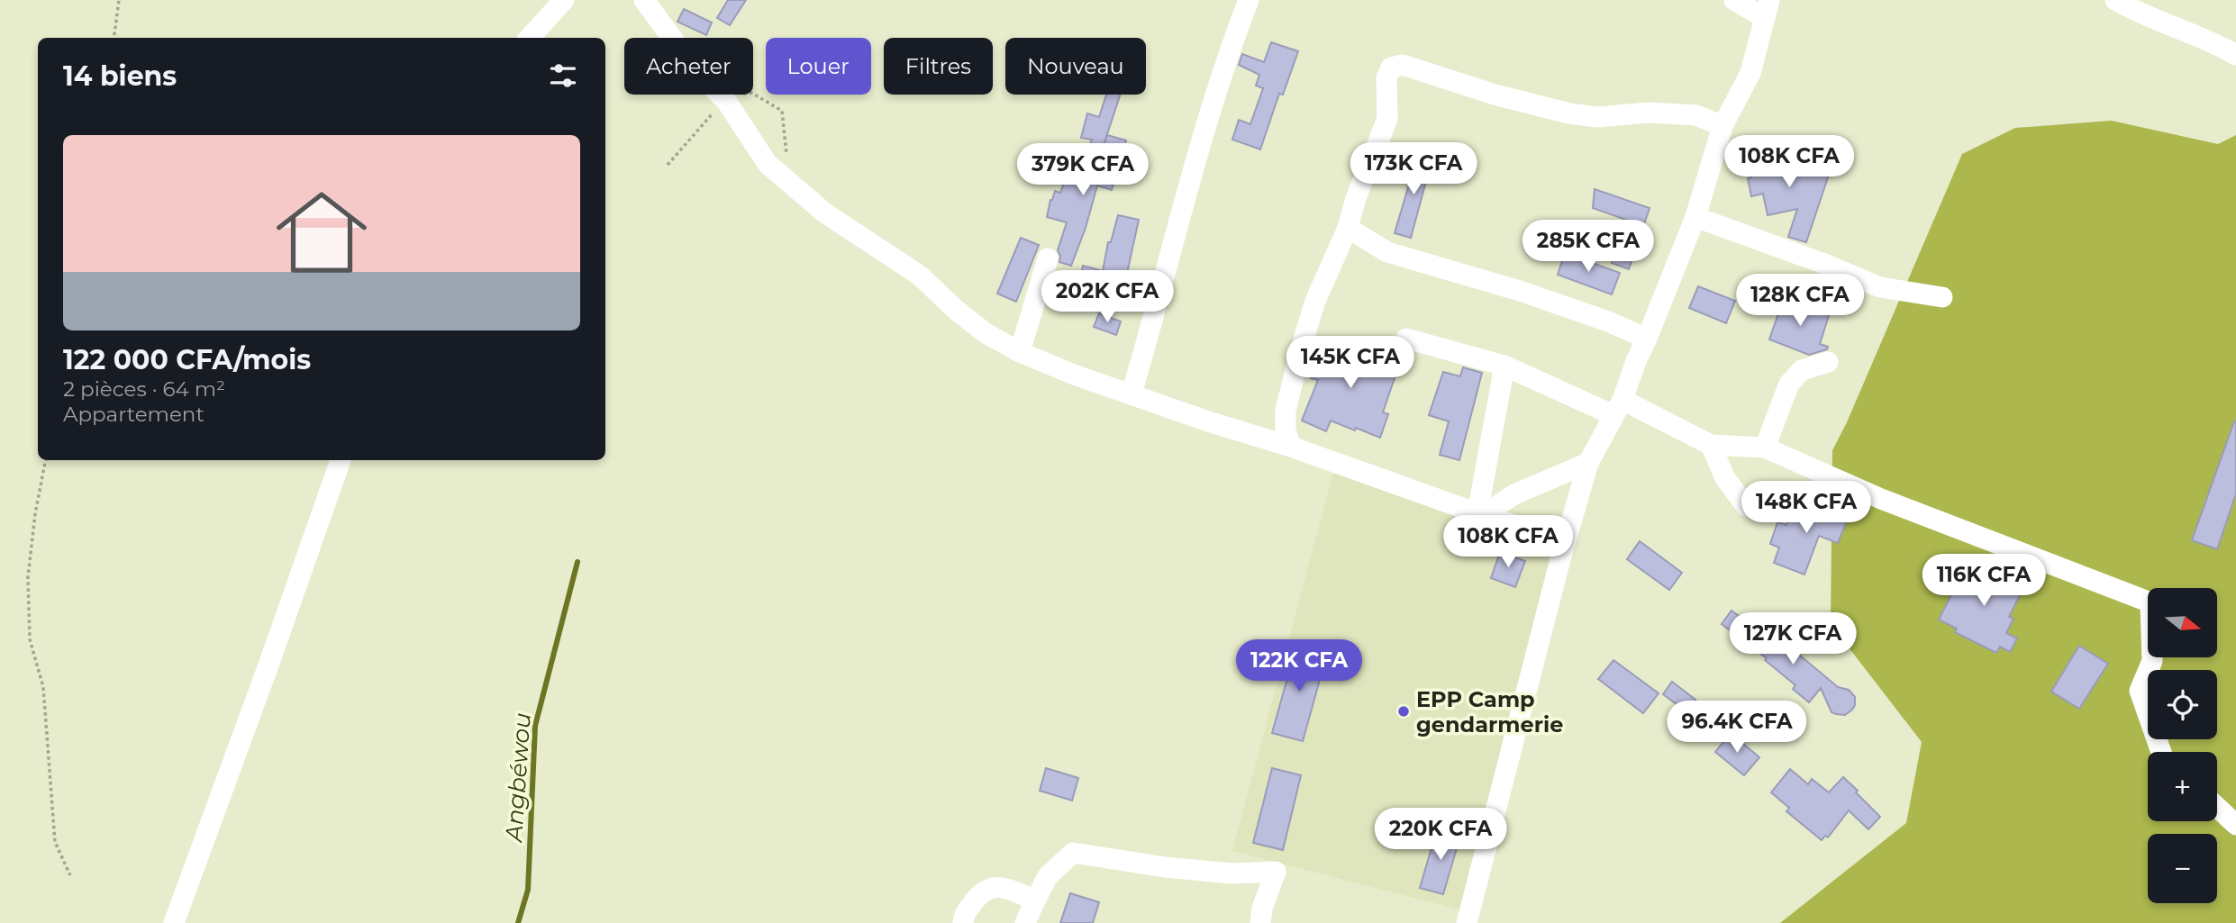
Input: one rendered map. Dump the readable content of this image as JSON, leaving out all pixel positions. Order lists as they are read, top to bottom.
{
  "water": ["Angbéwou"],
  "places": ["EPP Camp gendarmerie"],
  "north": "right",
  "page": {
    "chip": [
      "Acheter",
      "Louer",
      "Filtres",
      "Nouveau"
    ],
    "heading": "14 biens",
    "list": [
      {
        "name": "122 000 CFA/mois",
        "note": "2 pièces · 64 m² · Appartement"
      }
    ],
    "price": [
      "108K CFA",
      "173K CFA",
      "379K CFA",
      "285K CFA",
      "202K CFA",
      "128K CFA",
      "145K CFA",
      "148K CFA",
      "108K CFA",
      "116K CFA",
      "127K CFA",
      "122K CFA",
      "96.4K CFA",
      "220K CFA"
    ],
    "map_buttons": ["+", "−"]
  }
}
